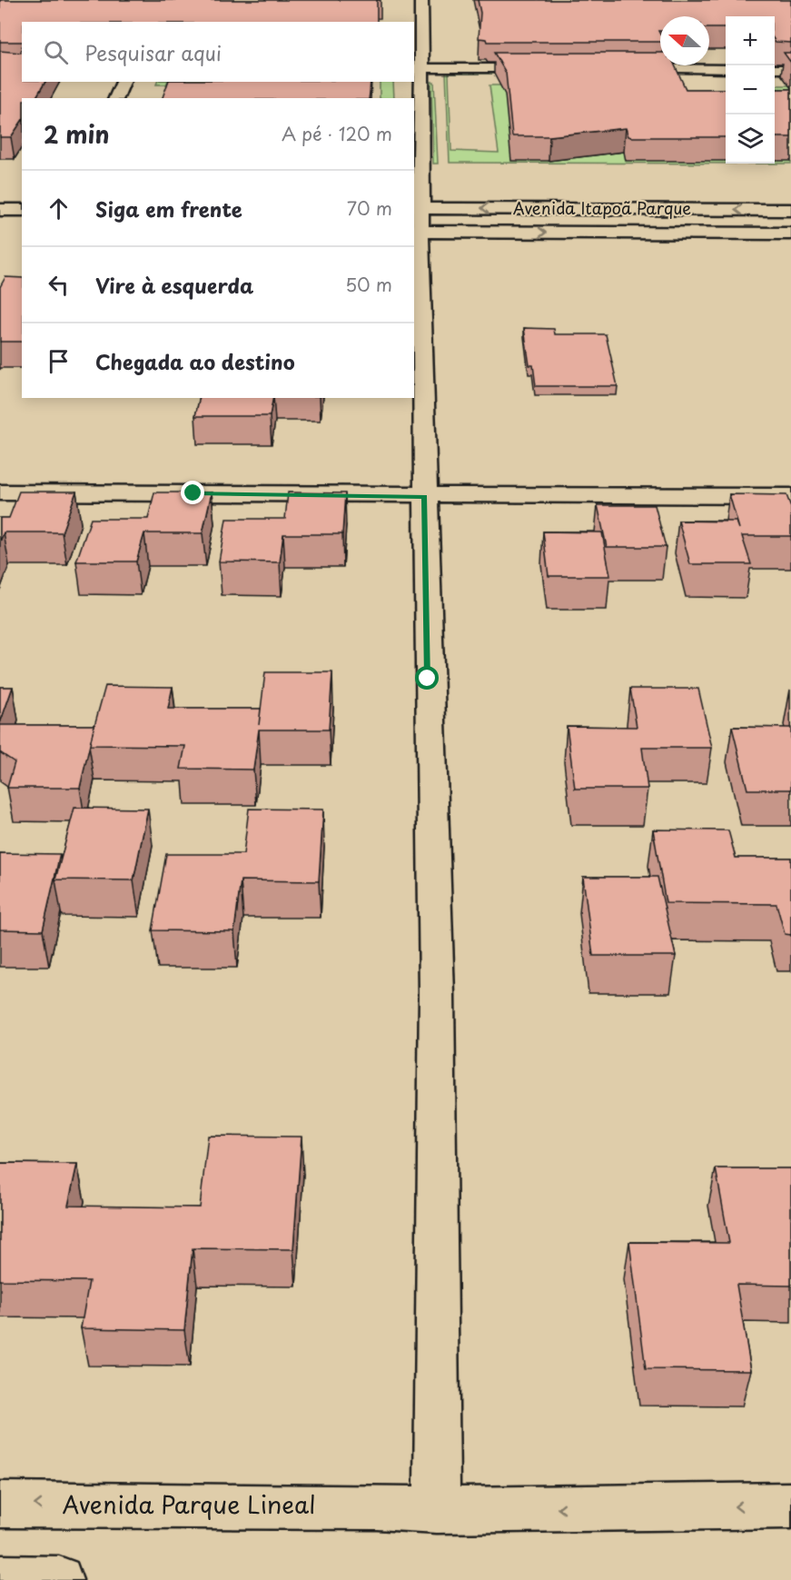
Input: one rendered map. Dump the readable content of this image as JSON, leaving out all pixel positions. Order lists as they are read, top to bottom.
{
  "streets": {
    "street": ["Avenida Itapoã Parque", "Avenida Parque Lineal"]
  },
  "one_way": ["Avenida Parque Lineal"],
  "north": "left",
  "page": {
    "map_buttons": ["+", "−"],
    "search": "Pesquisar aqui",
    "heading": ["2 min", "A pé · 120 m"],
    "list": [
      ["Siga em frente", "70 m"],
      ["Vire à esquerda", "50 m"],
      "Chegada ao destino"
    ]
  }
}
